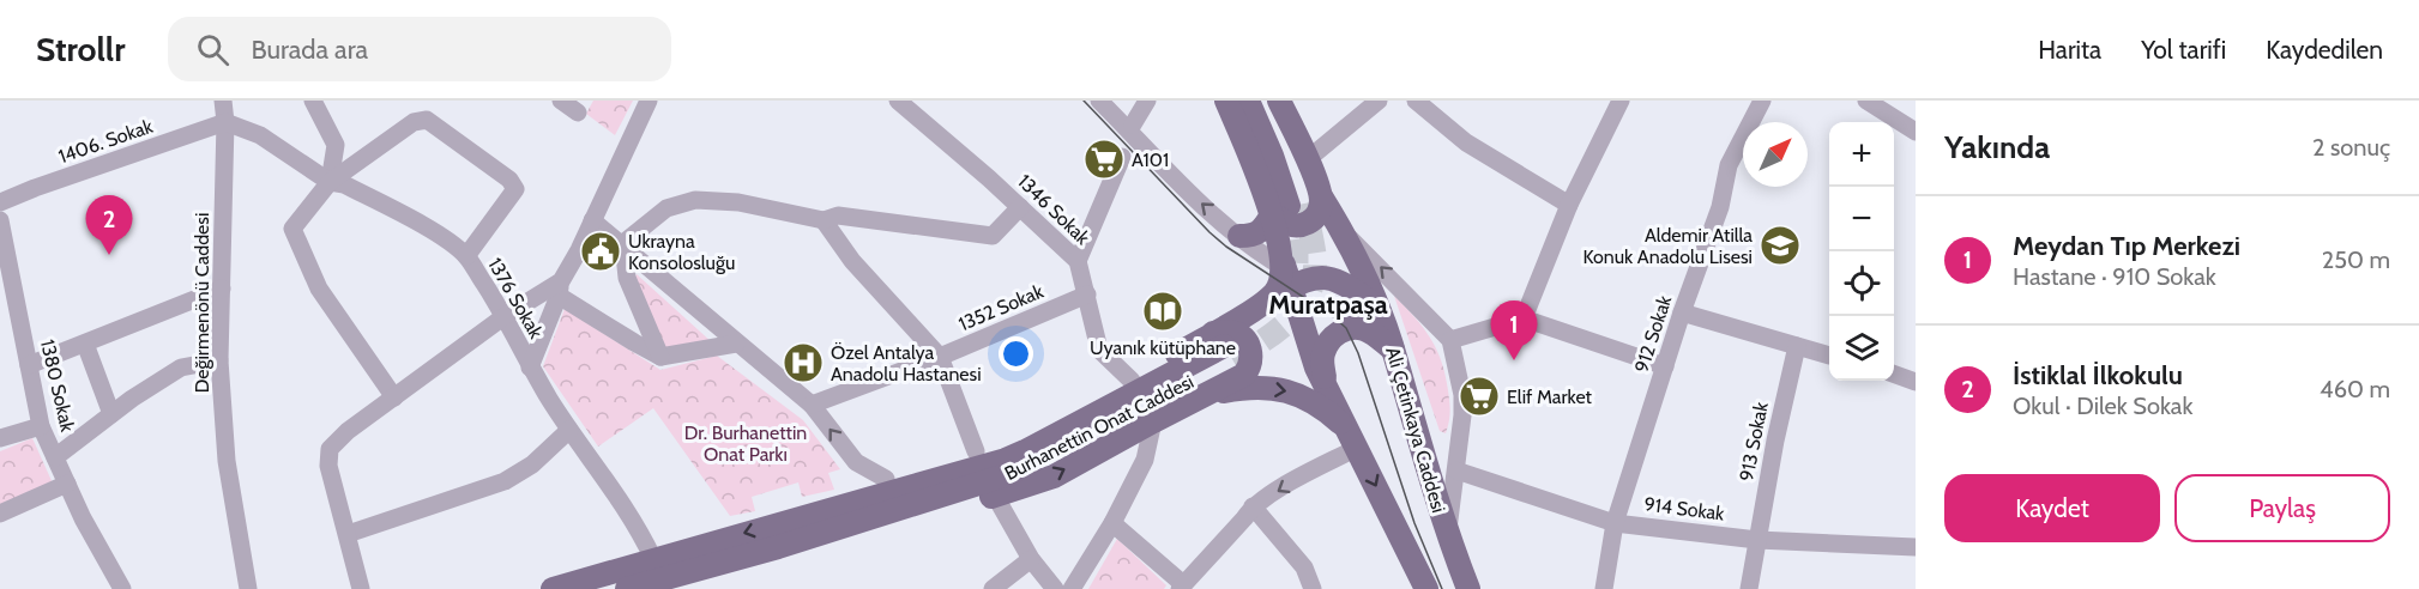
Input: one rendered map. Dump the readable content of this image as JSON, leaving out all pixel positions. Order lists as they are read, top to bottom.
{
  "streets": {
    "main road": ["Burhanettin Onat Caddesi", "Ali Çetinkaya Caddesi"],
    "street": [
      "1406. Sokak",
      "1346 Sokak",
      "1376 Sokak",
      "Değirmenönü Caddesi",
      "1352 Sokak",
      "912 Sokak",
      "1380 Sokak",
      "913 Sokak",
      "914 Sokak"
    ]
  },
  "crossings": [
    ["1406. Sokak", "1376 Sokak"],
    ["1406. Sokak", "Değirmenönü Caddesi"],
    ["1346 Sokak", "1352 Sokak"],
    ["1346 Sokak", "Burhanettin Onat Caddesi"],
    ["1376 Sokak", "Değirmenönü Caddesi"],
    ["1376 Sokak", "Burhanettin Onat Caddesi"],
    ["912 Sokak", "914 Sokak"],
    ["913 Sokak", "914 Sokak"]
  ],
  "districts": ["Muratpaşa"],
  "parks": ["Dr. Burhanettin Onat Parkı"],
  "places": {
    "supermarket": ["A101", "Elif Market"],
    "school or university": ["Aldemir Atilla Konuk Anadolu Lisesi"],
    "public building": ["Ukrayna Konsolosluğu"],
    "library": ["Uyanık kütüphane"],
    "hospital": ["Özel Antalya Anadolu Hastanesi"]
  },
  "north": "top right",
  "page": {
    "header": "Strollr",
    "search": "Burada ara",
    "nav": ["Harita", "Yol tarifi", "Kaydedilen"],
    "heading": ["Yakında", "2 sonuç"],
    "map_buttons": ["+", "−"],
    "list": [
      {
        "mark": "1",
        "name": "Meydan Tıp Merkezi",
        "note": "Hastane · 910 Sokak",
        "value": "250 m"
      },
      {
        "mark": "2",
        "name": "İstiklal İlkokulu",
        "note": "Okul · Dilek Sokak",
        "value": "460 m"
      }
    ],
    "pins": ["2", "1"],
    "buttons": ["Kaydet", "Paylaş"]
  }
}
